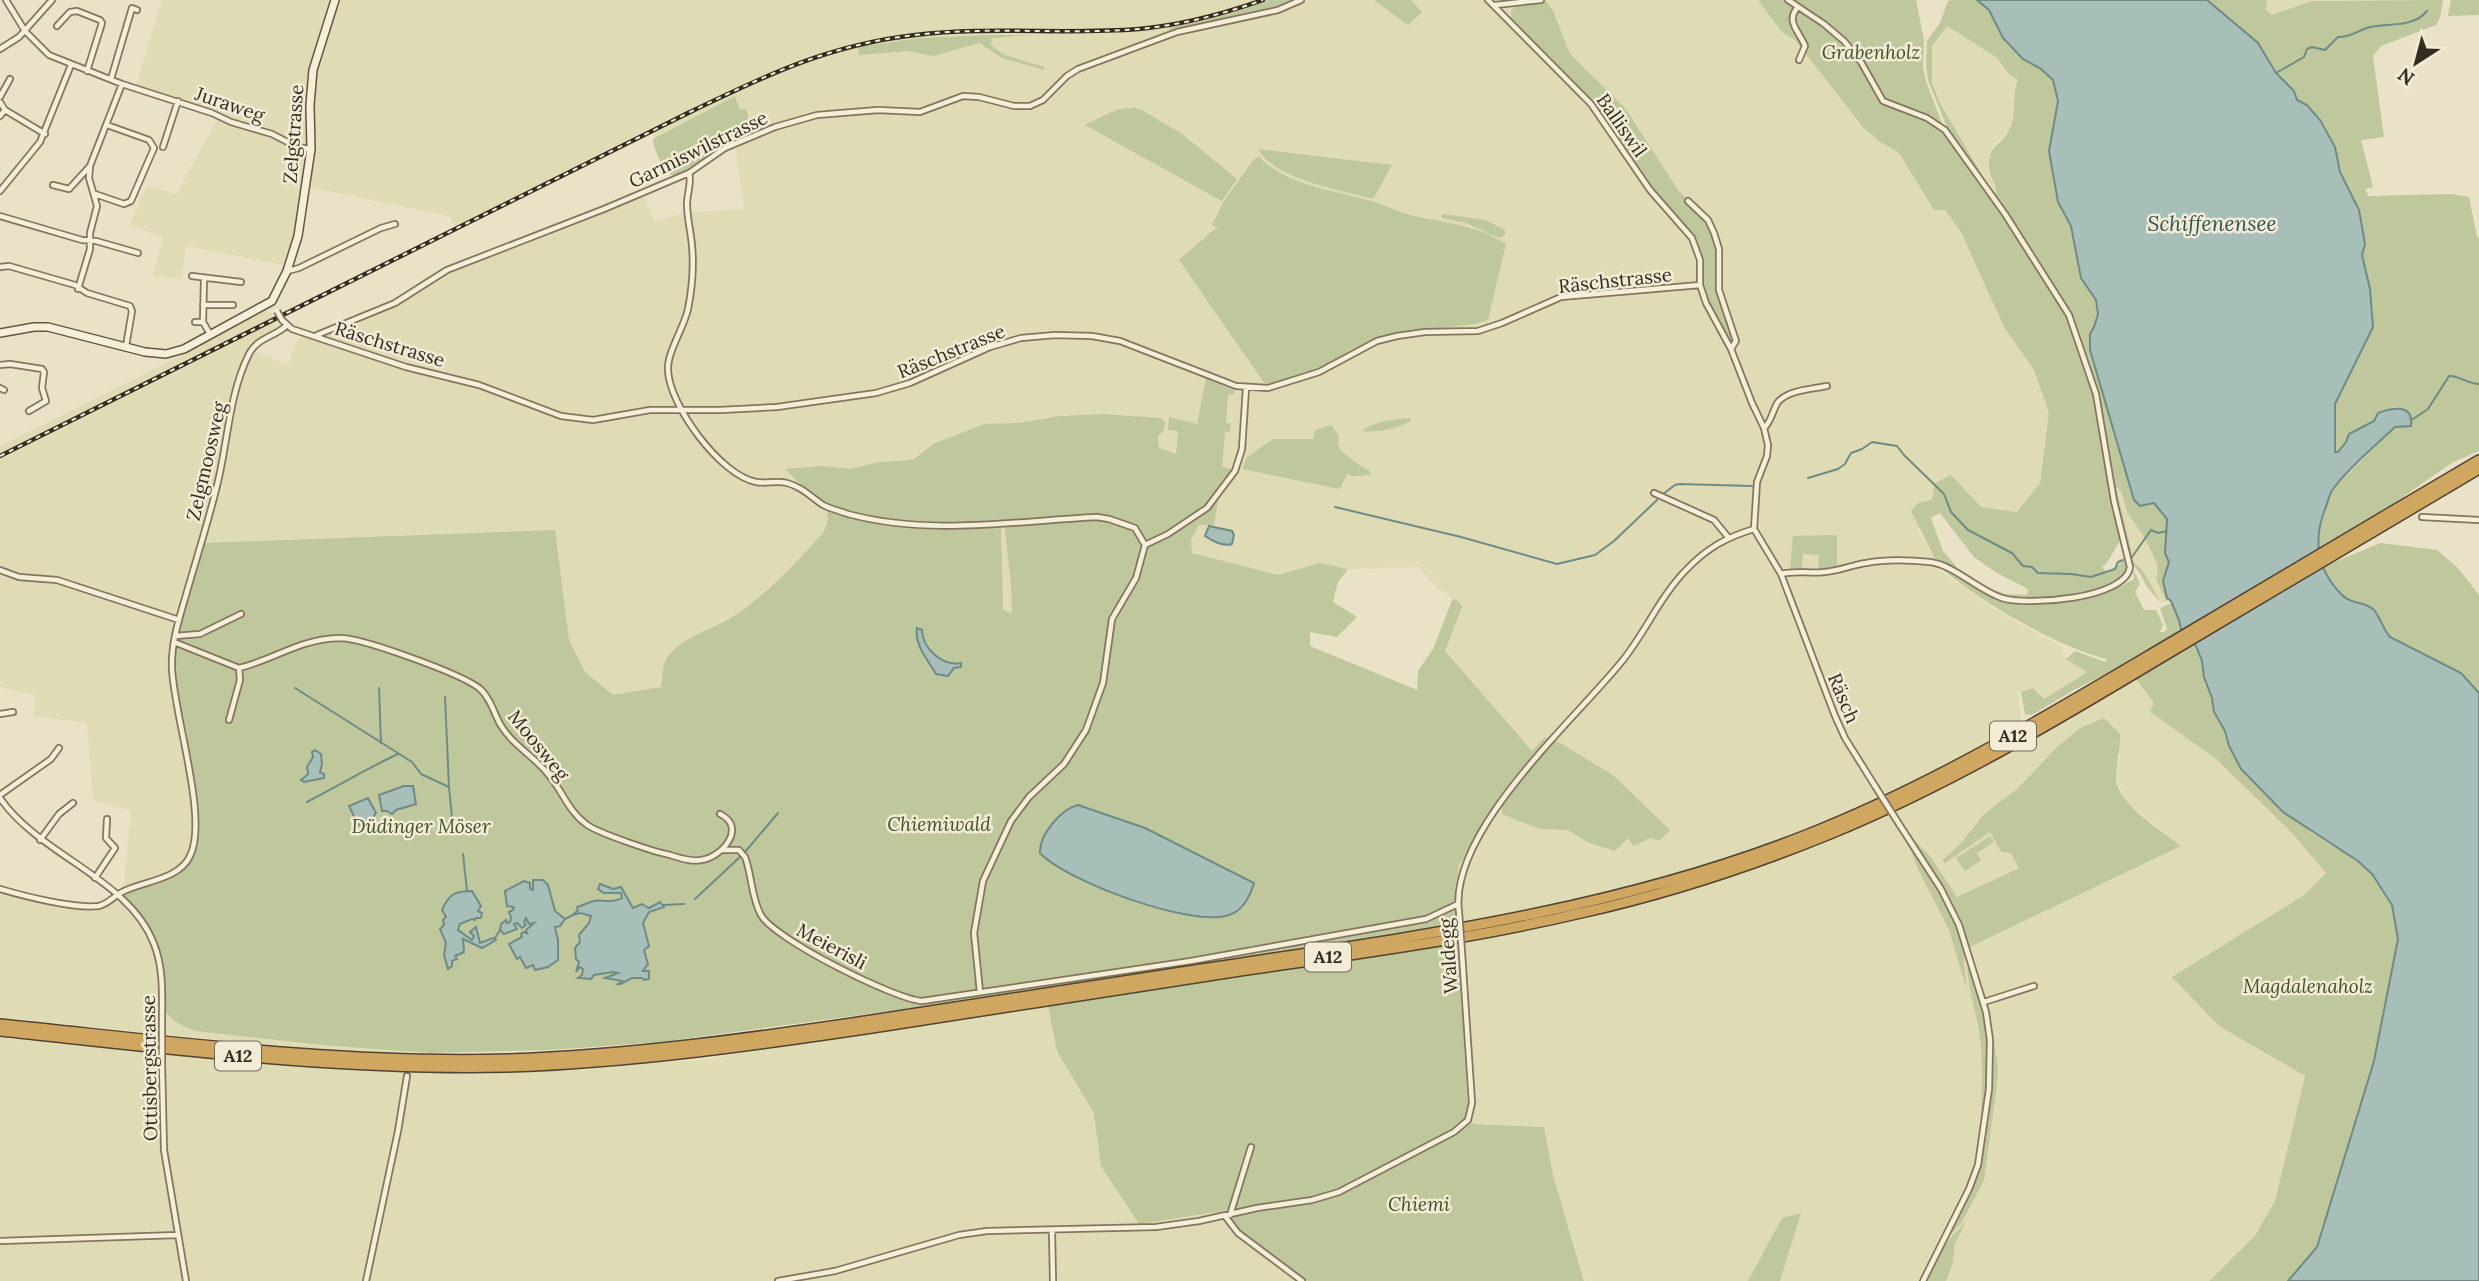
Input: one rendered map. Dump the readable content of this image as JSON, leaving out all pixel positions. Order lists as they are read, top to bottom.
{
  "streets": {
    "highway": ["A12"],
    "street": [
      "Juraweg",
      "Balliswil",
      "Zelgstrasse",
      "Garmiswilstrasse",
      "Räschstrasse",
      "Zelgmoosweg",
      "Räsch",
      "Moosweg",
      "Meierisli",
      "Waldegg",
      "Ottisbergstrasse"
    ]
  },
  "crossings": [
    ["Juraweg", "Zelgstrasse"],
    ["Balliswil", "Räschstrasse"],
    ["Garmiswilstrasse", "Räschstrasse"],
    ["Räschstrasse", "Zelgmoosweg"],
    ["Zelgmoosweg", "Ottisbergstrasse"],
    ["Meierisli", "Waldegg"]
  ],
  "water": ["Schiffenensee"],
  "parks": [
    "Grabenholz",
    "Chiemiwald",
    "Düdinger Möser",
    "Magdalenaholz",
    "Chiemi"
  ],
  "north": "bottom left"
}
